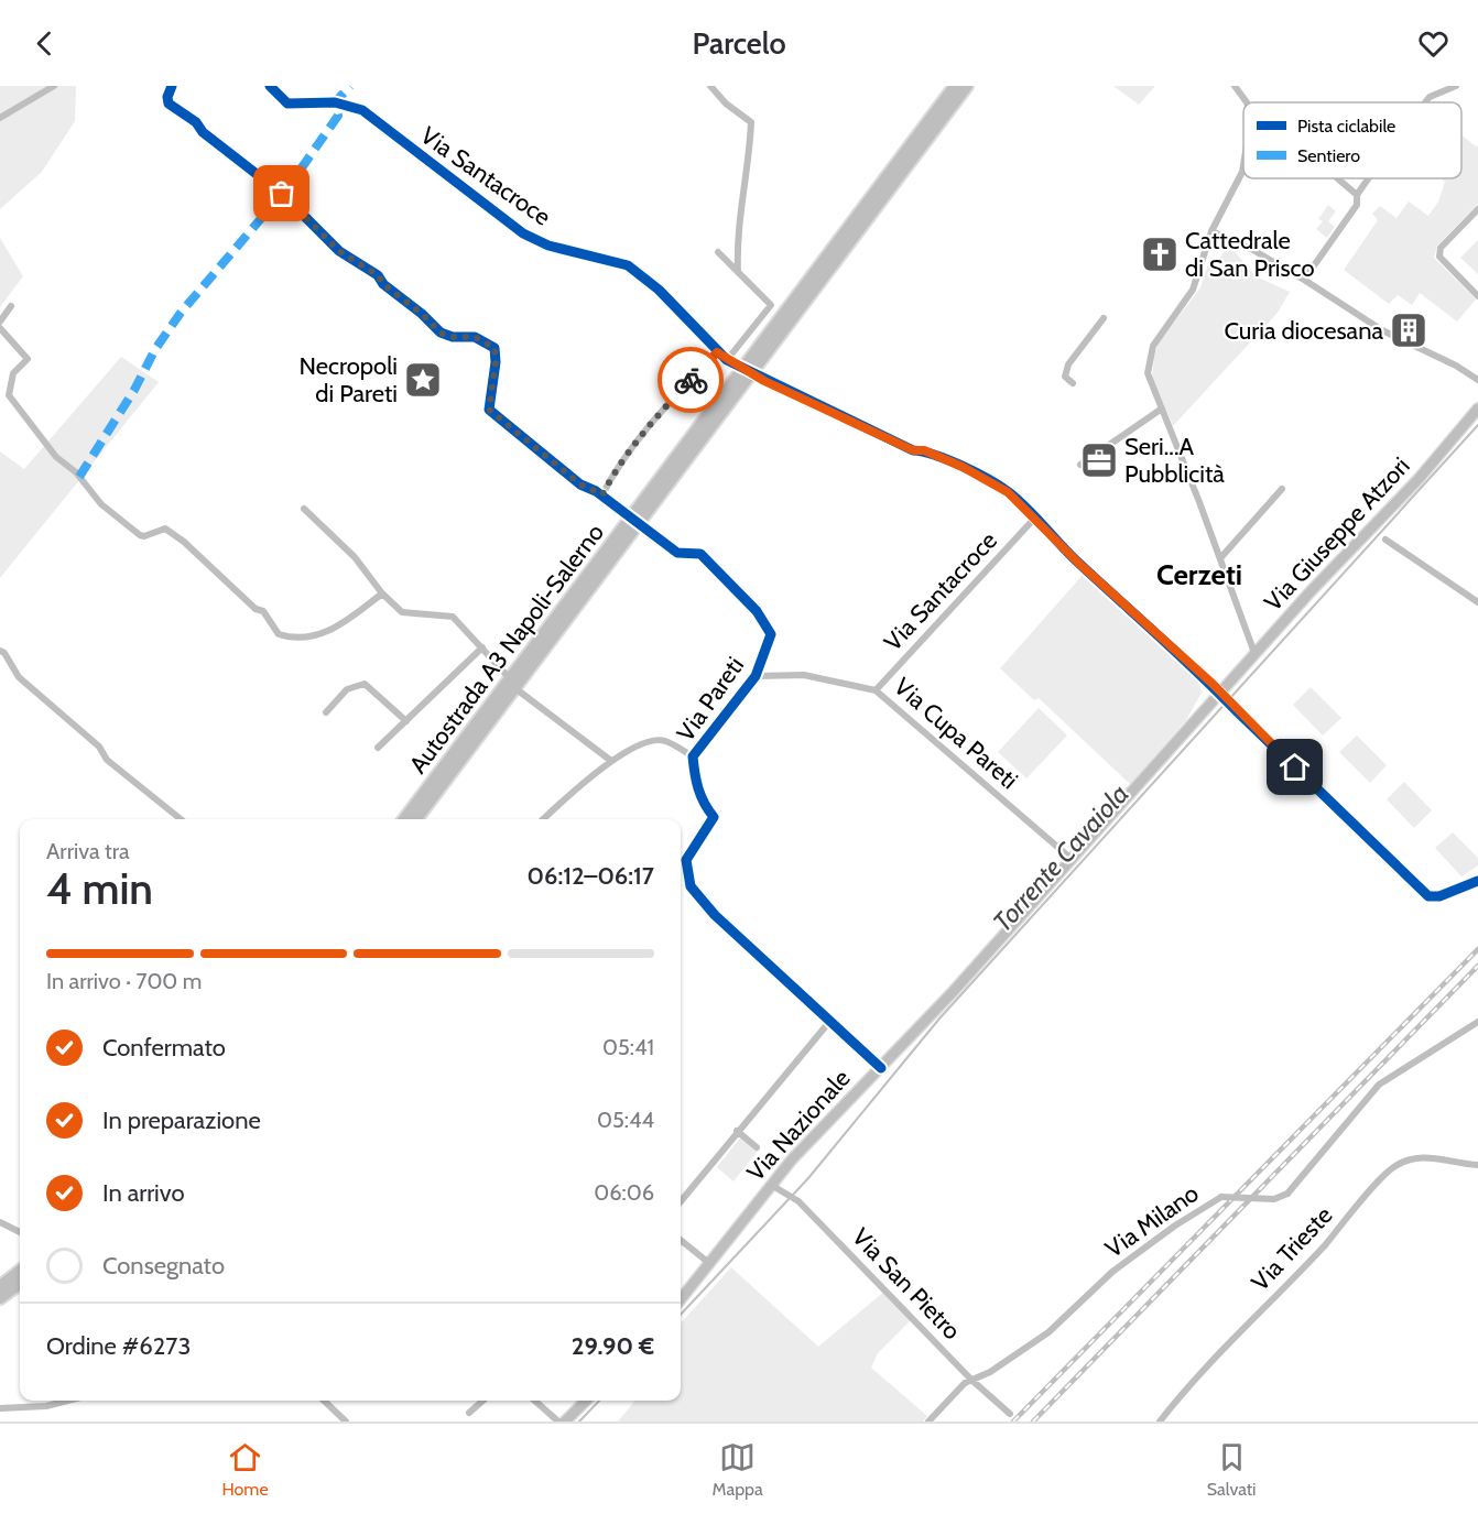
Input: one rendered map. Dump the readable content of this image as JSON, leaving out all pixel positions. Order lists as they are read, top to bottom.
{
  "streets": {
    "highway": ["Autostrada A3 Napoli-Salerno"],
    "main road": ["Via Giuseppe Atzori", "Via Nazionale"],
    "street": [
      "Via Santacroce",
      "Via Pareti",
      "Via Cupa Pareti",
      "Via Milano",
      "Via Trieste",
      "Via San Pietro"
    ]
  },
  "crossings": [
    ["Via Santacroce", "Via Giuseppe Atzori"],
    ["Via Santacroce", "Via Cupa Pareti"],
    ["Via Santacroce", "Via Nazionale"],
    ["Via Giuseppe Atzori", "Via Nazionale"],
    ["Via Pareti", "Via Cupa Pareti"],
    ["Via Pareti", "Via Nazionale"],
    ["Via Cupa Pareti", "Via Nazionale"],
    ["Via Nazionale", "Via San Pietro"],
    ["Via Milano", "Via San Pietro"]
  ],
  "districts": ["Cerzeti"],
  "water": ["Torrente Cavaiola"],
  "places": {
    "church": ["Cattedrale di San Prisco"],
    "building": ["Curia diocesana"],
    "place": ["Necropoli di Pareti"],
    "office": ["Seri...A Pubblicità"]
  },
  "legend": ["Pista ciclabile", "Sentiero"],
  "page": {
    "header": "Parcelo",
    "heading": ["4 min", "Arriva tra", "06:12–06:17"],
    "panel": ["Ordine #6273", "29.90 €"],
    "bar": "In arrivo · 700 m",
    "list": [
      ["Confermato", "05:41"],
      ["In preparazione", "05:44"],
      ["In arrivo", "06:06"],
      "Consegnato"
    ],
    "tabs": ["Home", "Mappa", "Salvati"]
  }
}
